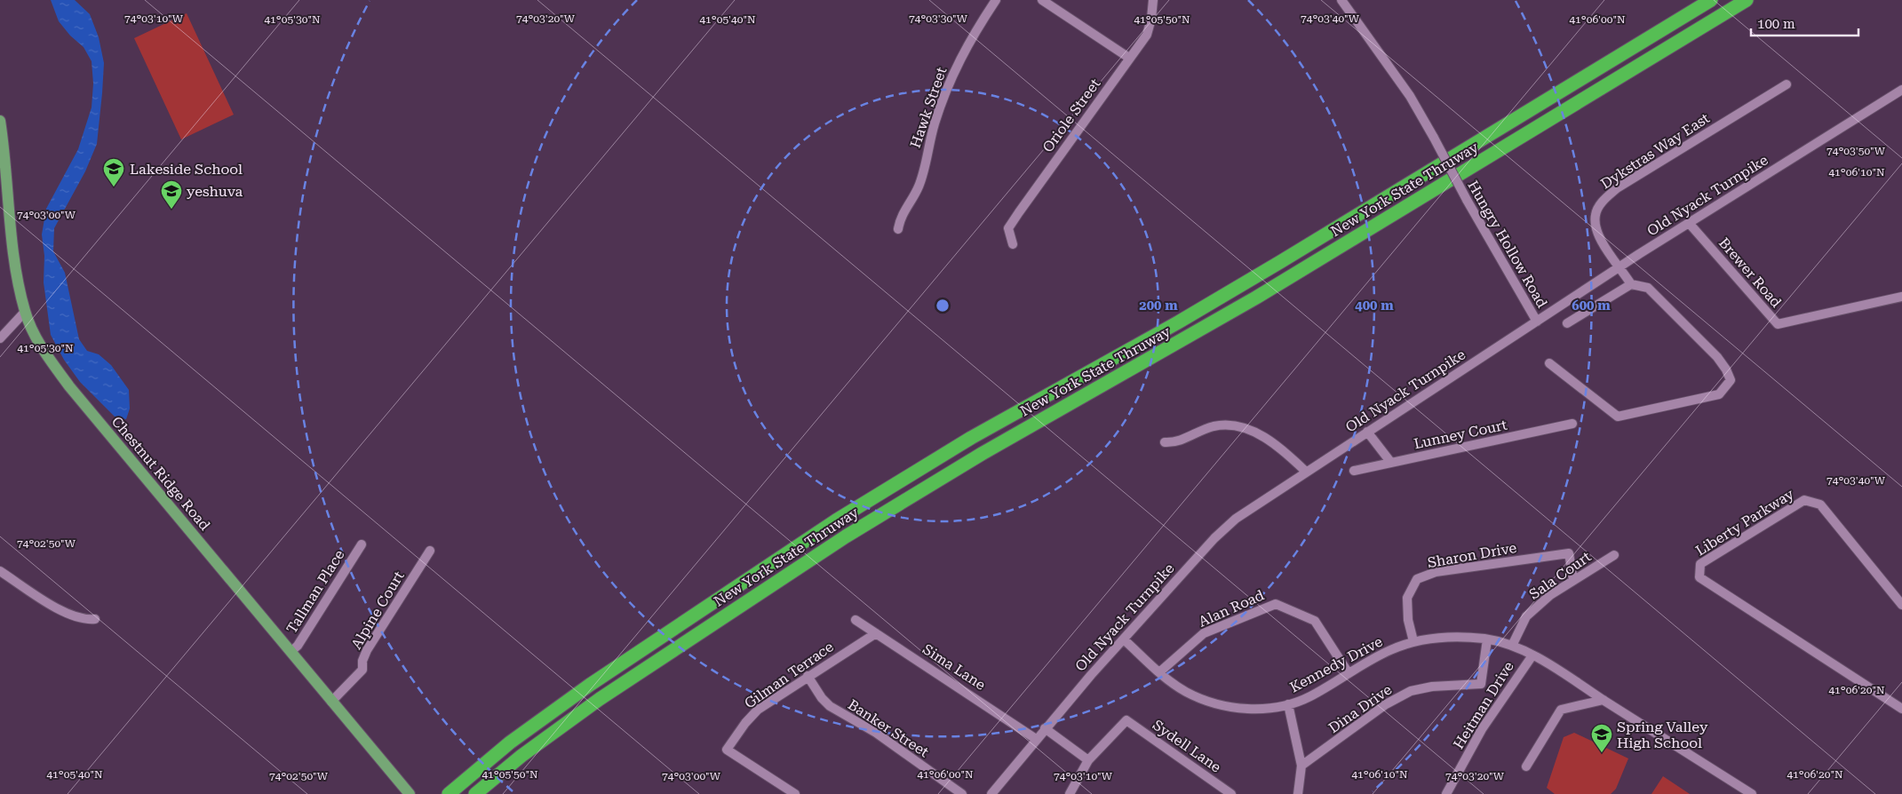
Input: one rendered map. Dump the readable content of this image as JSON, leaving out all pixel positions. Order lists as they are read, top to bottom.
{
  "streets": {
    "highway": ["New York State Thruway"],
    "main road": ["Chestnut Ridge Road"],
    "street": [
      "Hawk Street",
      "Oriole Street",
      "Dykstras Way East",
      "Old Nyack Turnpike",
      "Hungry Hollow Road",
      "Brewer Road",
      "Lunney Court",
      "Liberty Parkway",
      "Sharon Drive",
      "Sala Court",
      "Tallman Place",
      "Alan Road",
      "Alpine Court",
      "Kennedy Drive",
      "Sima Lane",
      "Gilman Terrace",
      "Heitman Drive",
      "Dina Drive",
      "Banker Street",
      "Sydell Lane"
    ]
  },
  "crossings": [
    ["Dykstras Way East", "Old Nyack Turnpike"],
    ["Old Nyack Turnpike", "Hungry Hollow Road"],
    ["Old Nyack Turnpike", "Brewer Road"],
    ["Old Nyack Turnpike", "Kennedy Drive"],
    ["Old Nyack Turnpike", "Sima Lane"],
    ["Chestnut Ridge Road", "Tallman Place"],
    ["Chestnut Ridge Road", "Alpine Court"],
    ["Sharon Drive", "Sala Court"],
    ["Sharon Drive", "Kennedy Drive"],
    ["Sala Court", "Kennedy Drive"],
    ["Alan Road", "Kennedy Drive"],
    ["Kennedy Drive", "Heitman Drive"],
    ["Kennedy Drive", "Dina Drive"],
    ["Sima Lane", "Gilman Terrace"],
    ["Gilman Terrace", "Banker Street"]
  ],
  "places": {
    "school or university": ["Lakeside School", "yeshuva", "Spring Valley High School"]
  },
  "scale_bar": "100 m",
  "coordinates": [
    "74°03'10\"W",
    "74°03'20\"W",
    "74°03'40\"W",
    "74°03'30\"W",
    "41°05'30\"N",
    "41°05'40\"N",
    "41°05'50\"N",
    "41°06'00\"N",
    "74°03'50\"W",
    "41°06'10\"N",
    "74°03'00\"W",
    "74°02'50\"W",
    "41°06'20\"N"
  ],
  "rings": ["200 m", "400 m", "600 m"]
}
